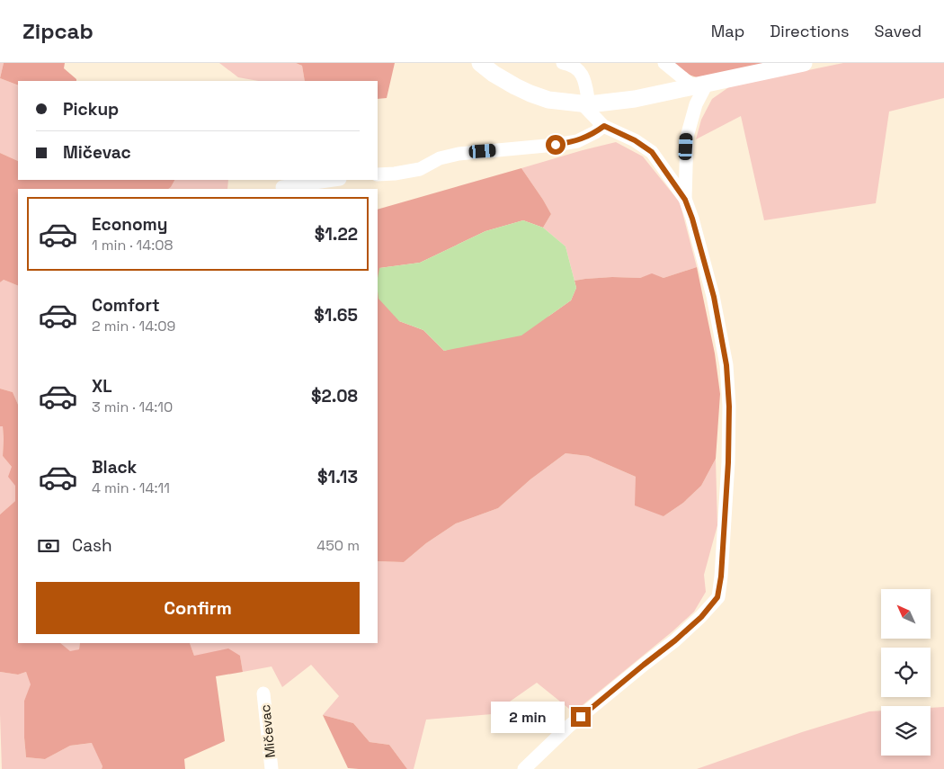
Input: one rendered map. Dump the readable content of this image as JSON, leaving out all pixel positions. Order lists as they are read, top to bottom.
{
  "streets": {
    "street": ["Mičevac"]
  },
  "north": "top left",
  "page": {
    "header": "Zipcab",
    "nav": ["Map", "Directions", "Saved"],
    "banner": ["Pickup", "Mičevac"],
    "list": [
      {
        "name": "Economy",
        "note": "1 min · 14:08",
        "value": "$1.22"
      },
      {
        "name": "Comfort",
        "note": "2 min · 14:09",
        "value": "$1.65"
      },
      {
        "name": "XL",
        "note": "3 min · 14:10",
        "value": "$2.08"
      },
      {
        "name": "Black",
        "note": "4 min · 14:11",
        "value": "$1.13"
      }
    ],
    "pay": ["Cash", "450 m"],
    "buttons": "Confirm",
    "bubble": "2 min"
  }
}
